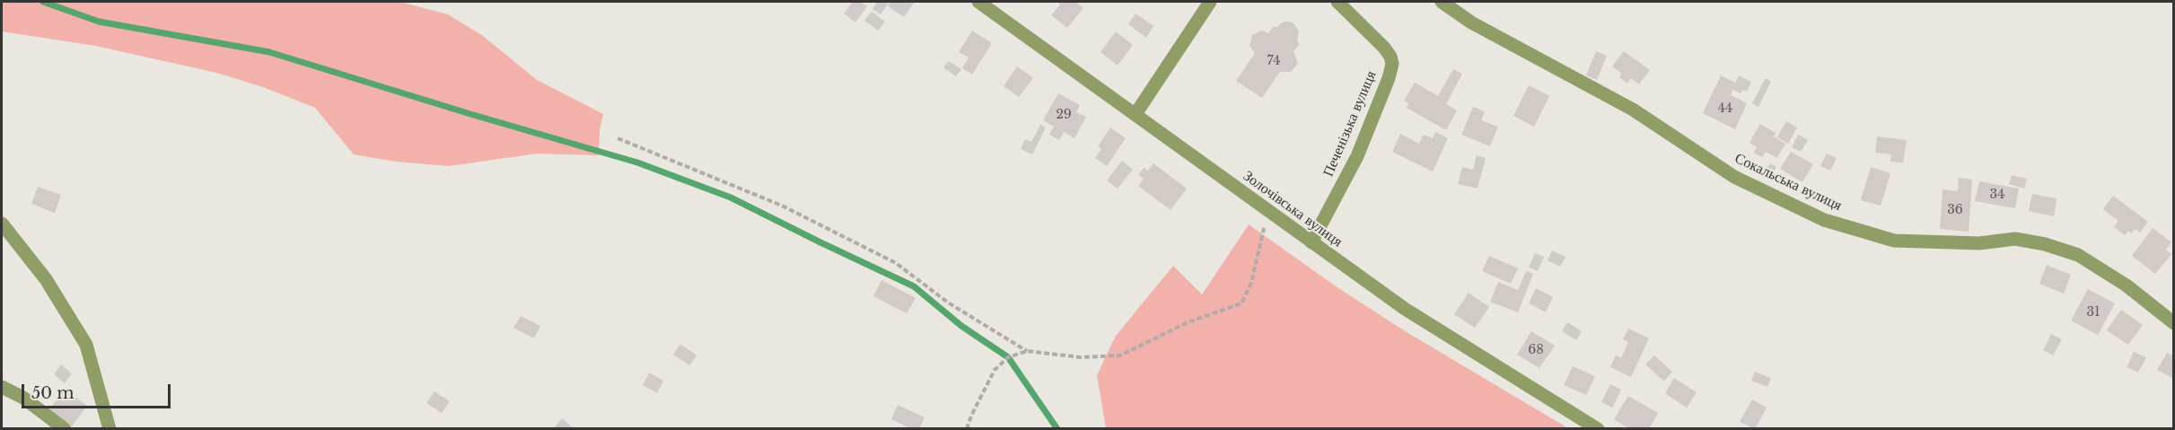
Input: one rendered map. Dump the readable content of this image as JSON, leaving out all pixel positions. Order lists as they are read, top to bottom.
{
  "streets": {
    "street": ["Печенізька вулиця", "Сокальська вулиця", "Золочівська вулиця"]
  },
  "crossings": [
    ["Печенізька вулиця", "Золочівська вулиця"]
  ],
  "house_numbers": [
    "74",
    "44",
    "29",
    "34",
    "36",
    "31",
    "68"
  ],
  "scale_bar": "50 m"
}
